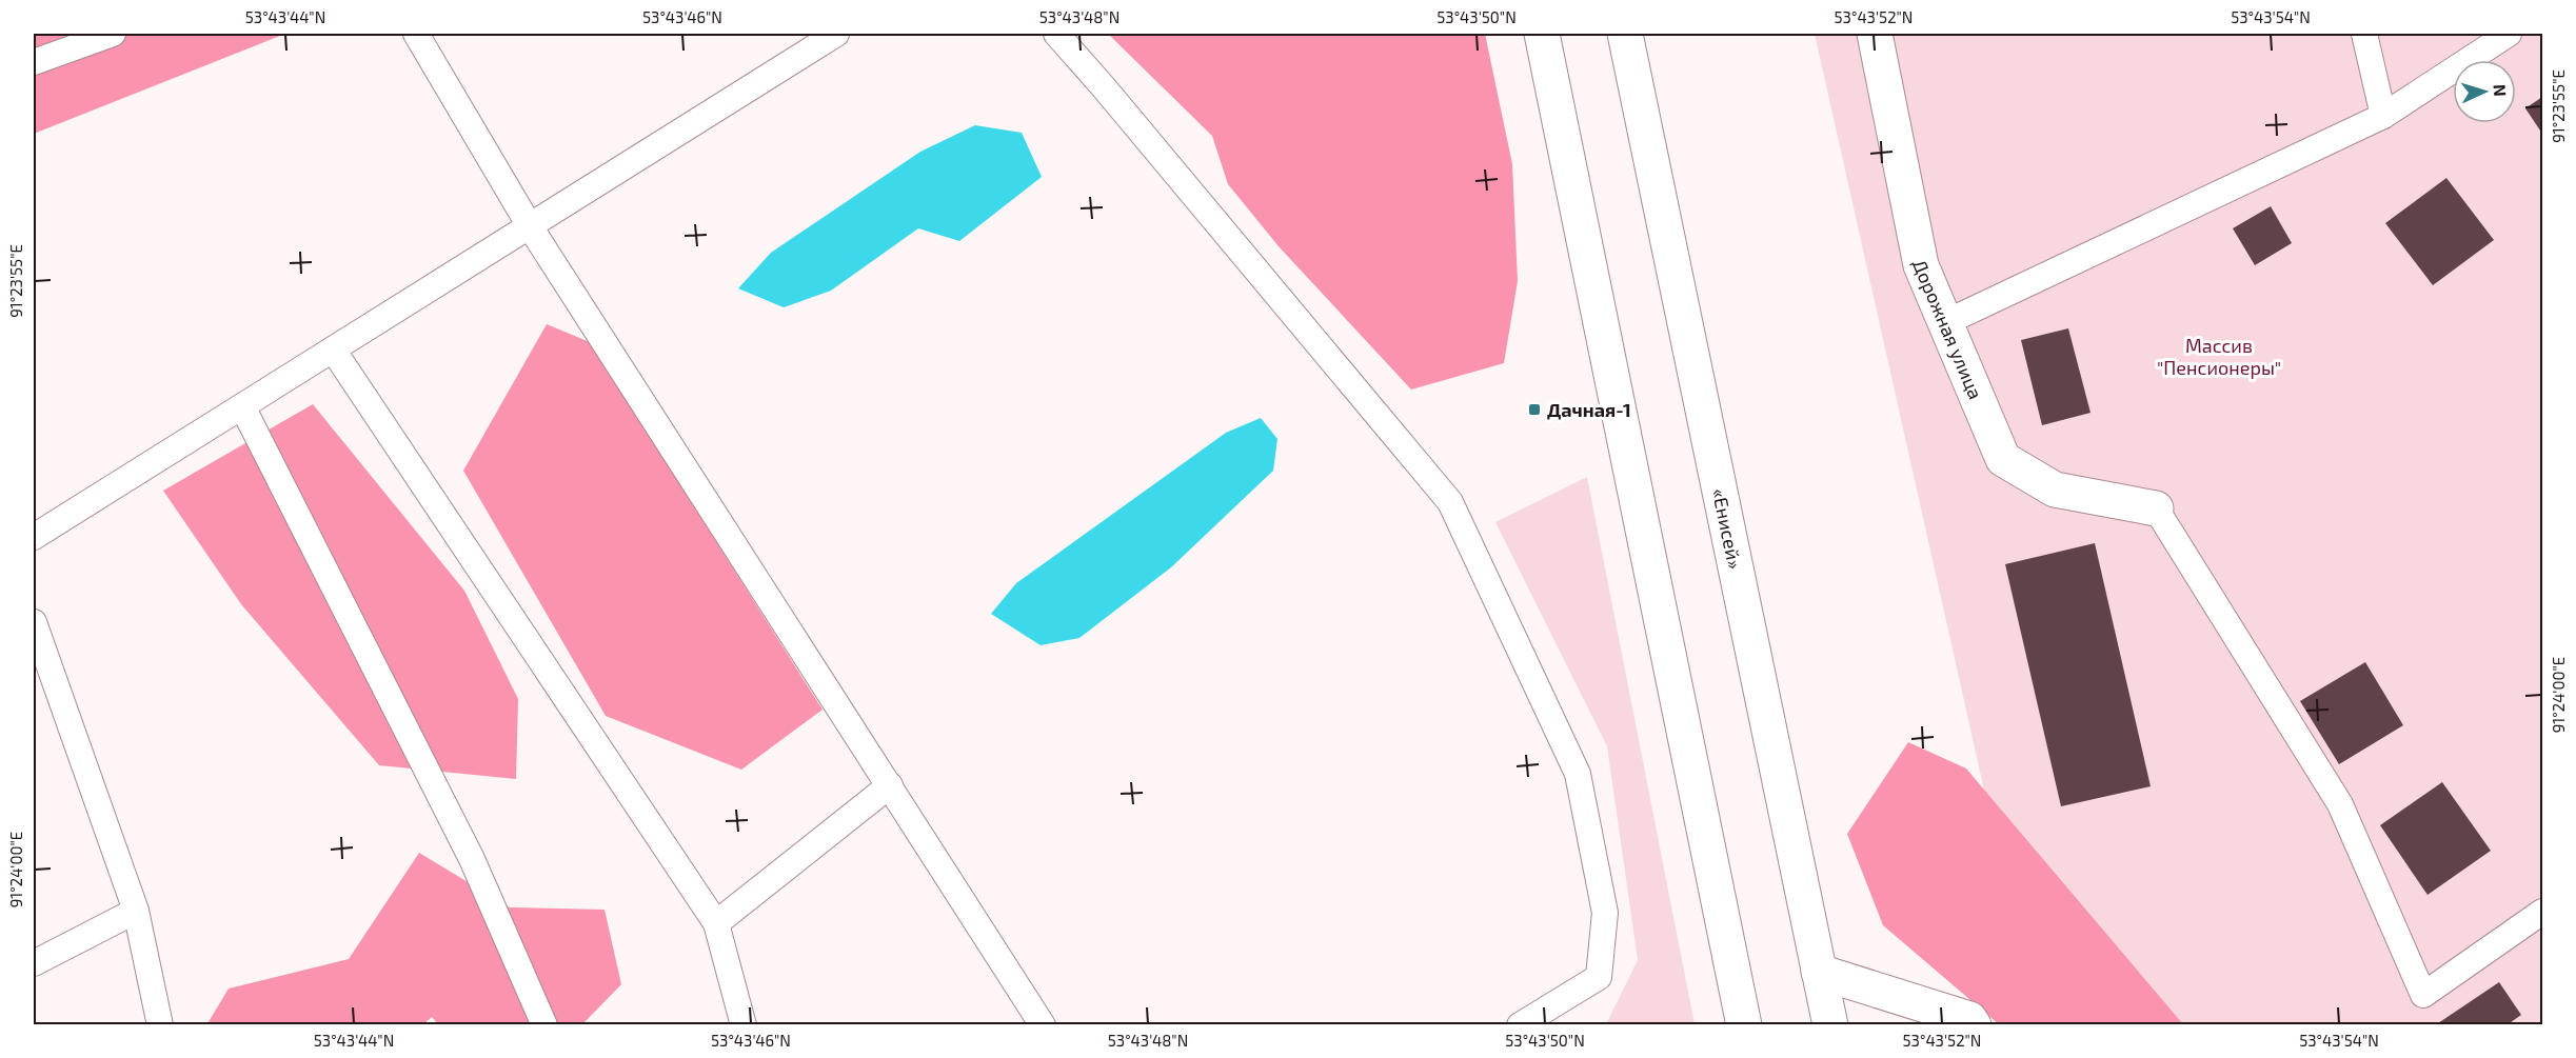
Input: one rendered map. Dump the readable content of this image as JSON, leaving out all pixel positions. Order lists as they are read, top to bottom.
{
  "streets": {
    "main road": ["Дорожная улица", "«Енисей»"]
  },
  "parks": ["Массив \"Пенсионеры\""],
  "places": {
    "transit": ["Дачная-1"]
  },
  "north": "right",
  "coordinates": [
    "53°43'44\"N",
    "53°43'46\"N",
    "53°43'48\"N",
    "53°43'50\"N",
    "53°43'52\"N",
    "53°43'54\"N",
    "91°23'55\"E",
    "91°24'00\"E"
  ]
}
